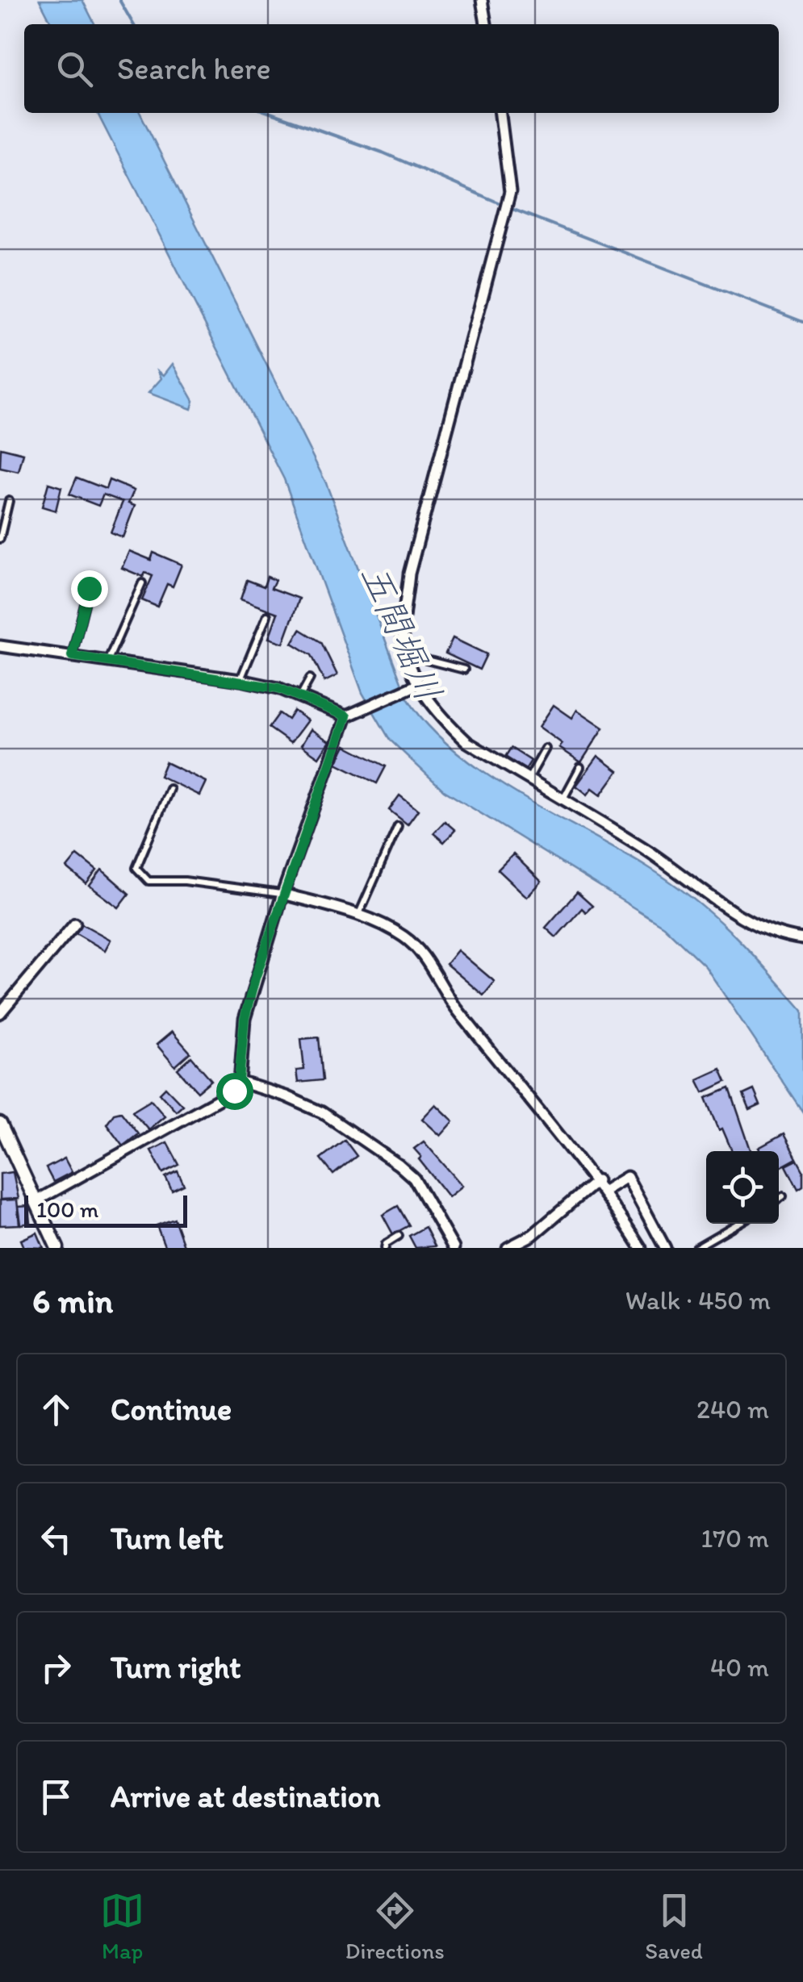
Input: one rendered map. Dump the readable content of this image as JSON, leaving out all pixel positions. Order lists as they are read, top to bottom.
{
  "water": ["五間堀川"],
  "scale_bar": "100 m",
  "page": {
    "search": "Search here",
    "scale": "100 m",
    "heading": ["6 min", "Walk · 450 m"],
    "list": [
      ["Continue", "240 m"],
      ["Turn left", "170 m"],
      ["Turn right", "40 m"],
      "Arrive at destination"
    ],
    "nav": ["Map", "Directions", "Saved"]
  }
}
